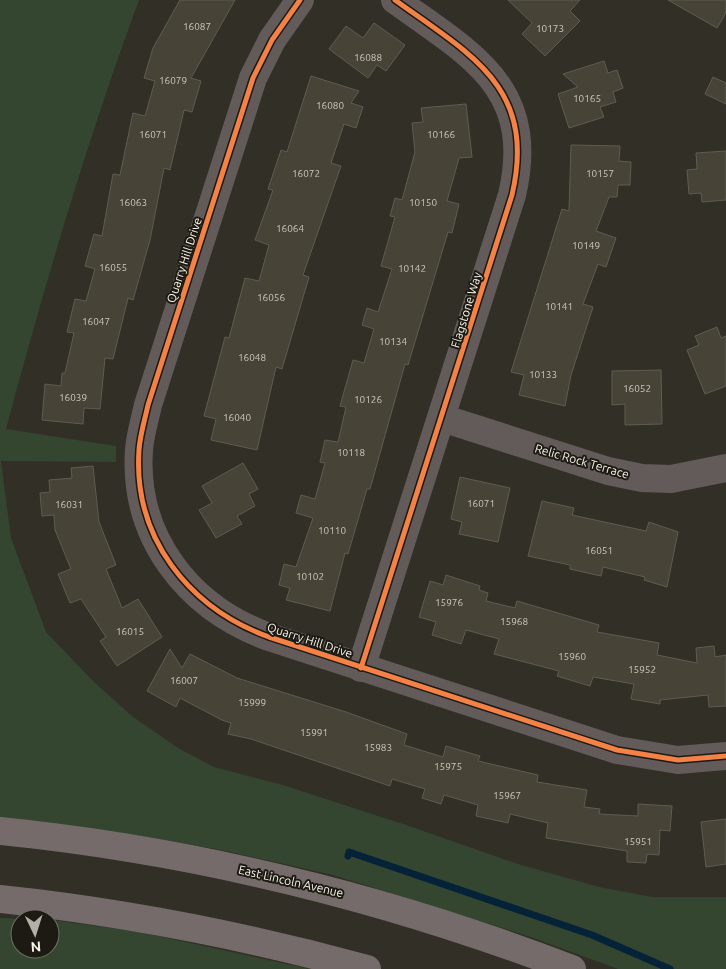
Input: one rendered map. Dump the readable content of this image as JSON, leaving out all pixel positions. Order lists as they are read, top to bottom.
{
  "streets": {
    "main road": ["East Lincoln Avenue"],
    "street": ["Quarry Hill Drive", "Flagstone Way", "Relic Rock Terrace"]
  },
  "crossings": [
    ["Quarry Hill Drive", "Flagstone Way"],
    ["Flagstone Way", "Relic Rock Terrace"]
  ],
  "house_numbers": [
    "16087",
    "10173",
    "16088",
    "16079",
    "10165",
    "16080",
    "16071",
    "10166",
    "16072",
    "10157",
    "16063",
    "10150",
    "16064",
    "10149",
    "16055",
    "10142",
    "16056",
    "10141",
    "16047",
    "10134",
    "16048",
    "10133",
    "16052",
    "16039",
    "10126",
    "16040",
    "10118",
    "16071",
    "16031",
    "10110",
    "16051",
    "10102",
    "15976",
    "15968",
    "16015",
    "15960",
    "15952",
    "16007",
    "15999",
    "15991",
    "15983",
    "15975",
    "15967",
    "15951"
  ],
  "north": "bottom"
}
